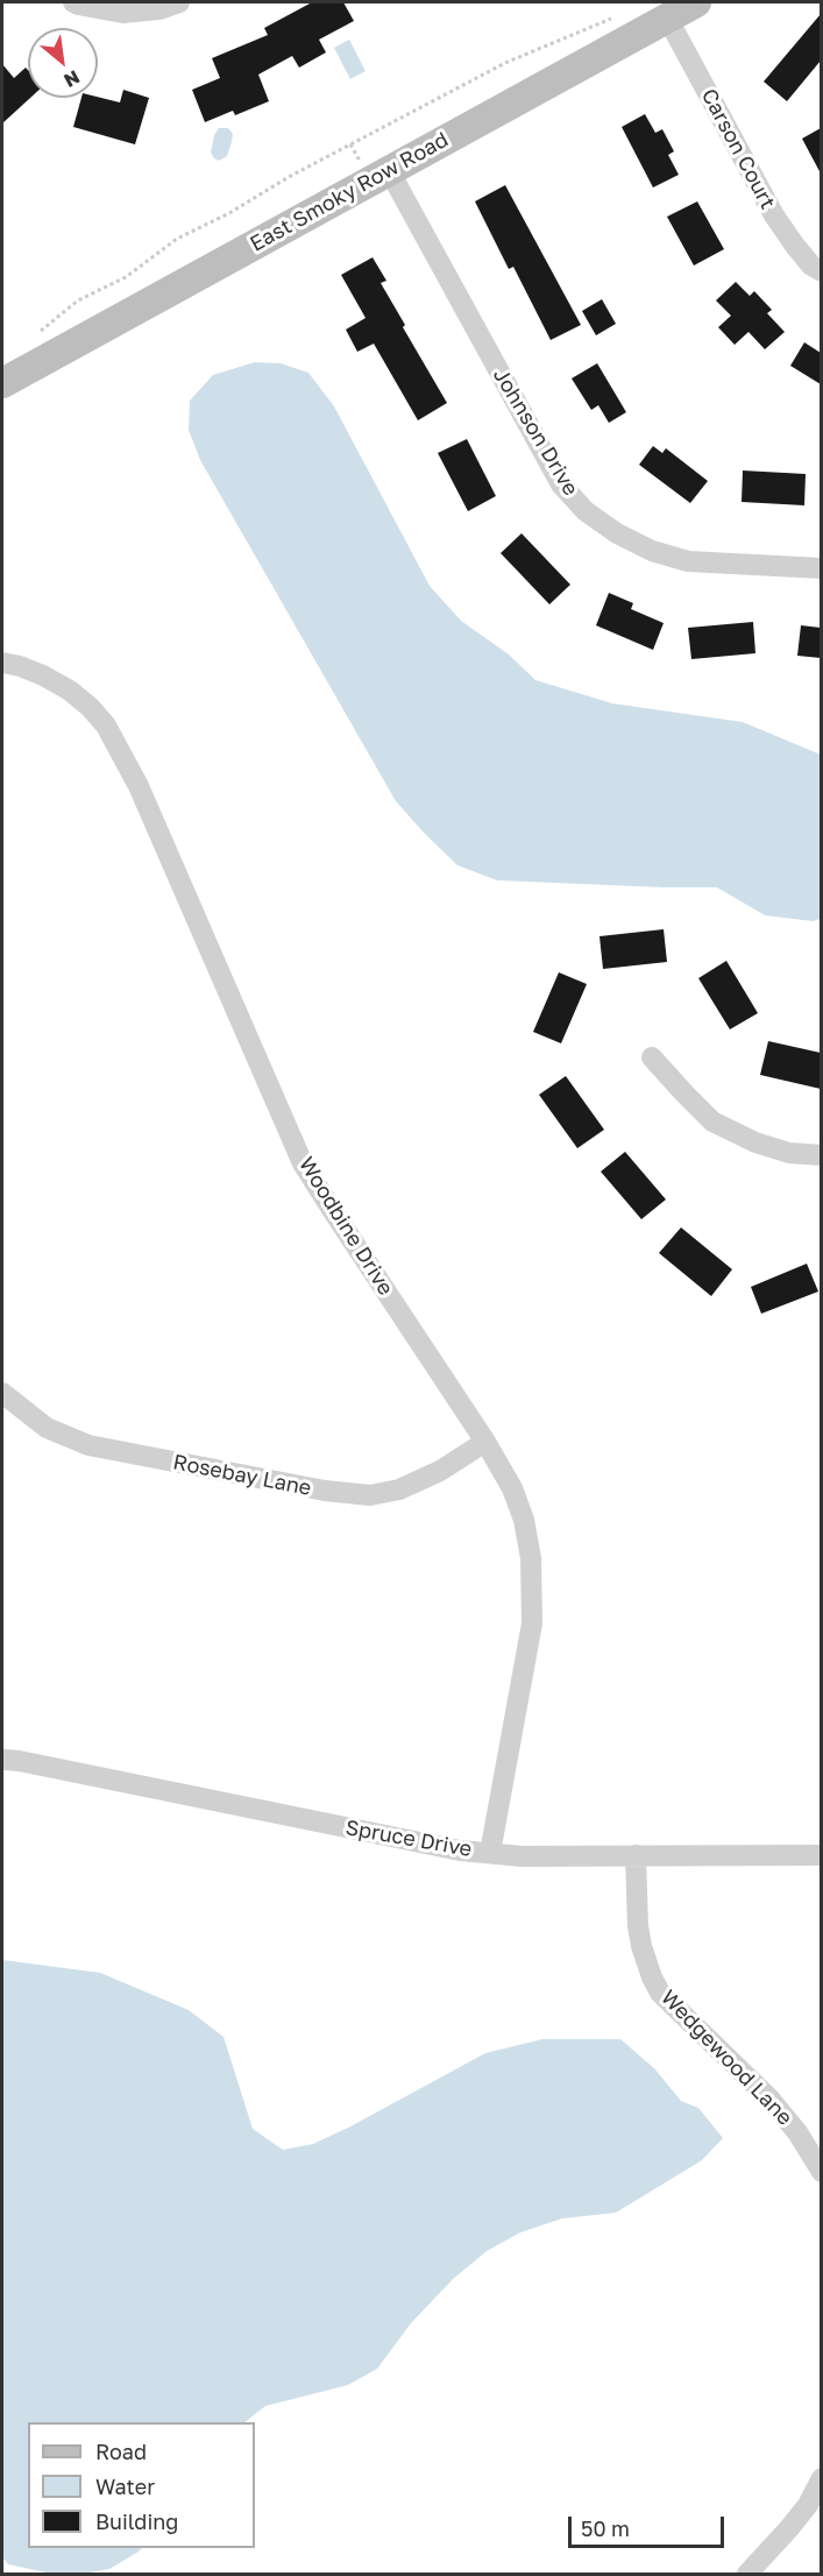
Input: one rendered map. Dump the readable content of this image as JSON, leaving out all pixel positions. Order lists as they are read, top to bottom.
{
  "streets": {
    "street": [
      "Carson Court",
      "East Smoky Row Road",
      "Johnson Drive",
      "Woodbine Drive",
      "Rosebay Lane",
      "Spruce Drive",
      "Wedgewood Lane"
    ]
  },
  "crossings": [
    ["Carson Court", "East Smoky Row Road"],
    ["East Smoky Row Road", "Johnson Drive"],
    ["Woodbine Drive", "Rosebay Lane"],
    ["Woodbine Drive", "Spruce Drive"],
    ["Spruce Drive", "Wedgewood Lane"]
  ],
  "legend": ["Road", "Water", "Building"],
  "scale_bar": "50 m",
  "north": "bottom right"
}
